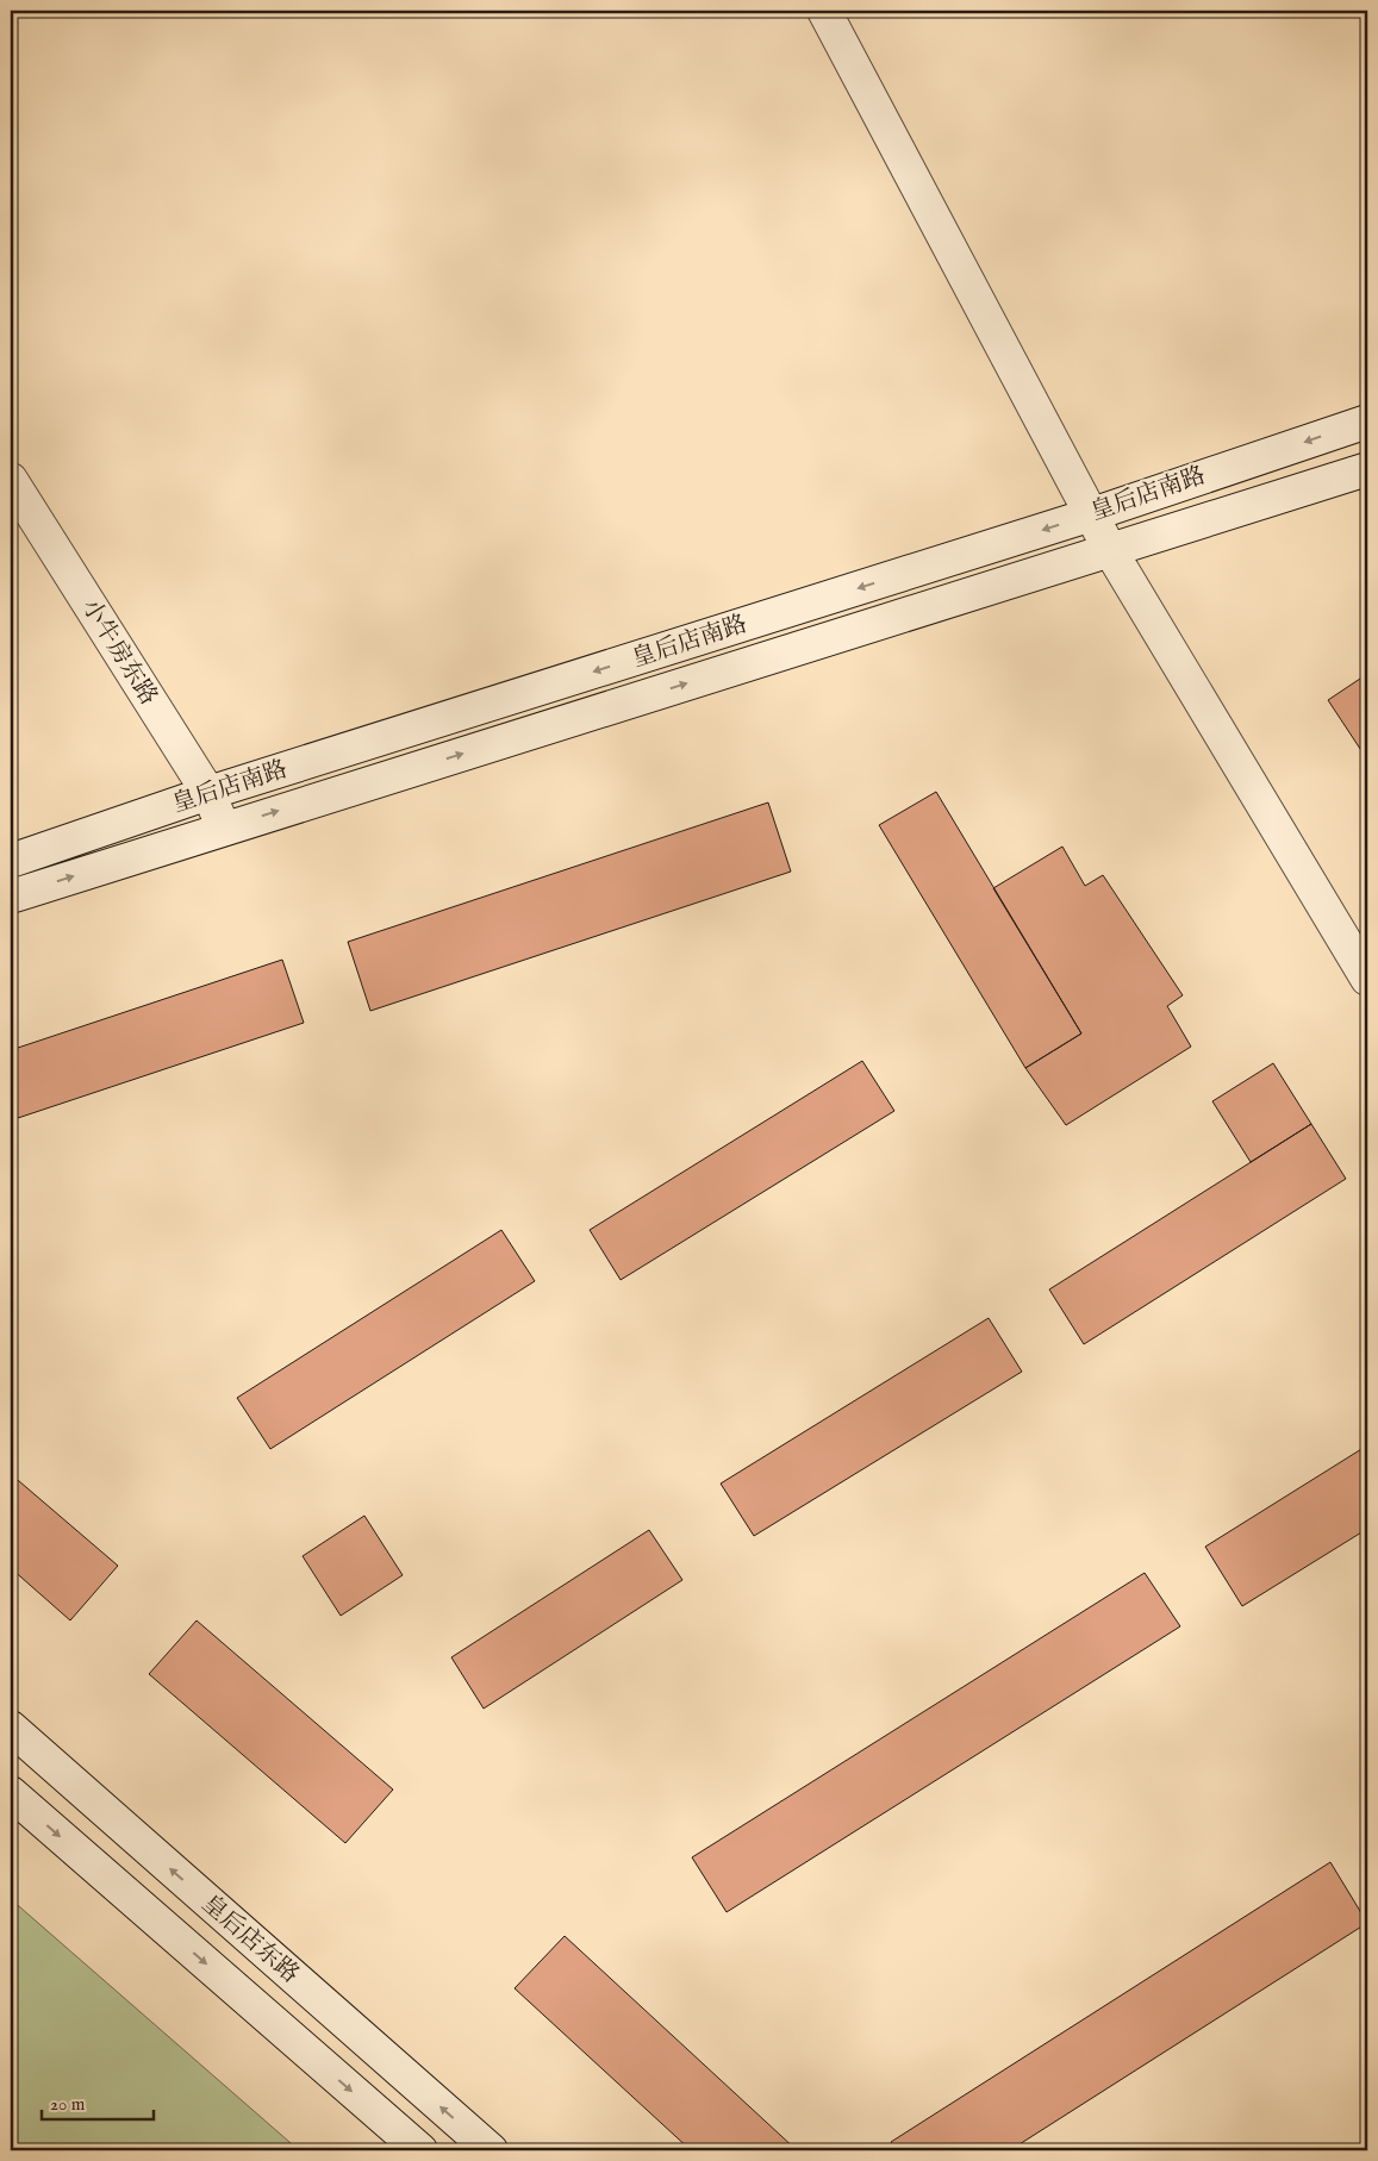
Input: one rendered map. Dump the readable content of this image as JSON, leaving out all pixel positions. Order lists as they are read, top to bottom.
{
  "streets": {
    "street": ["皇后店南路", "小牛房东路", "皇后店东路"]
  },
  "crossings": [
    ["皇后店南路", "小牛房东路"]
  ],
  "scale_bar": "20 m"
}
